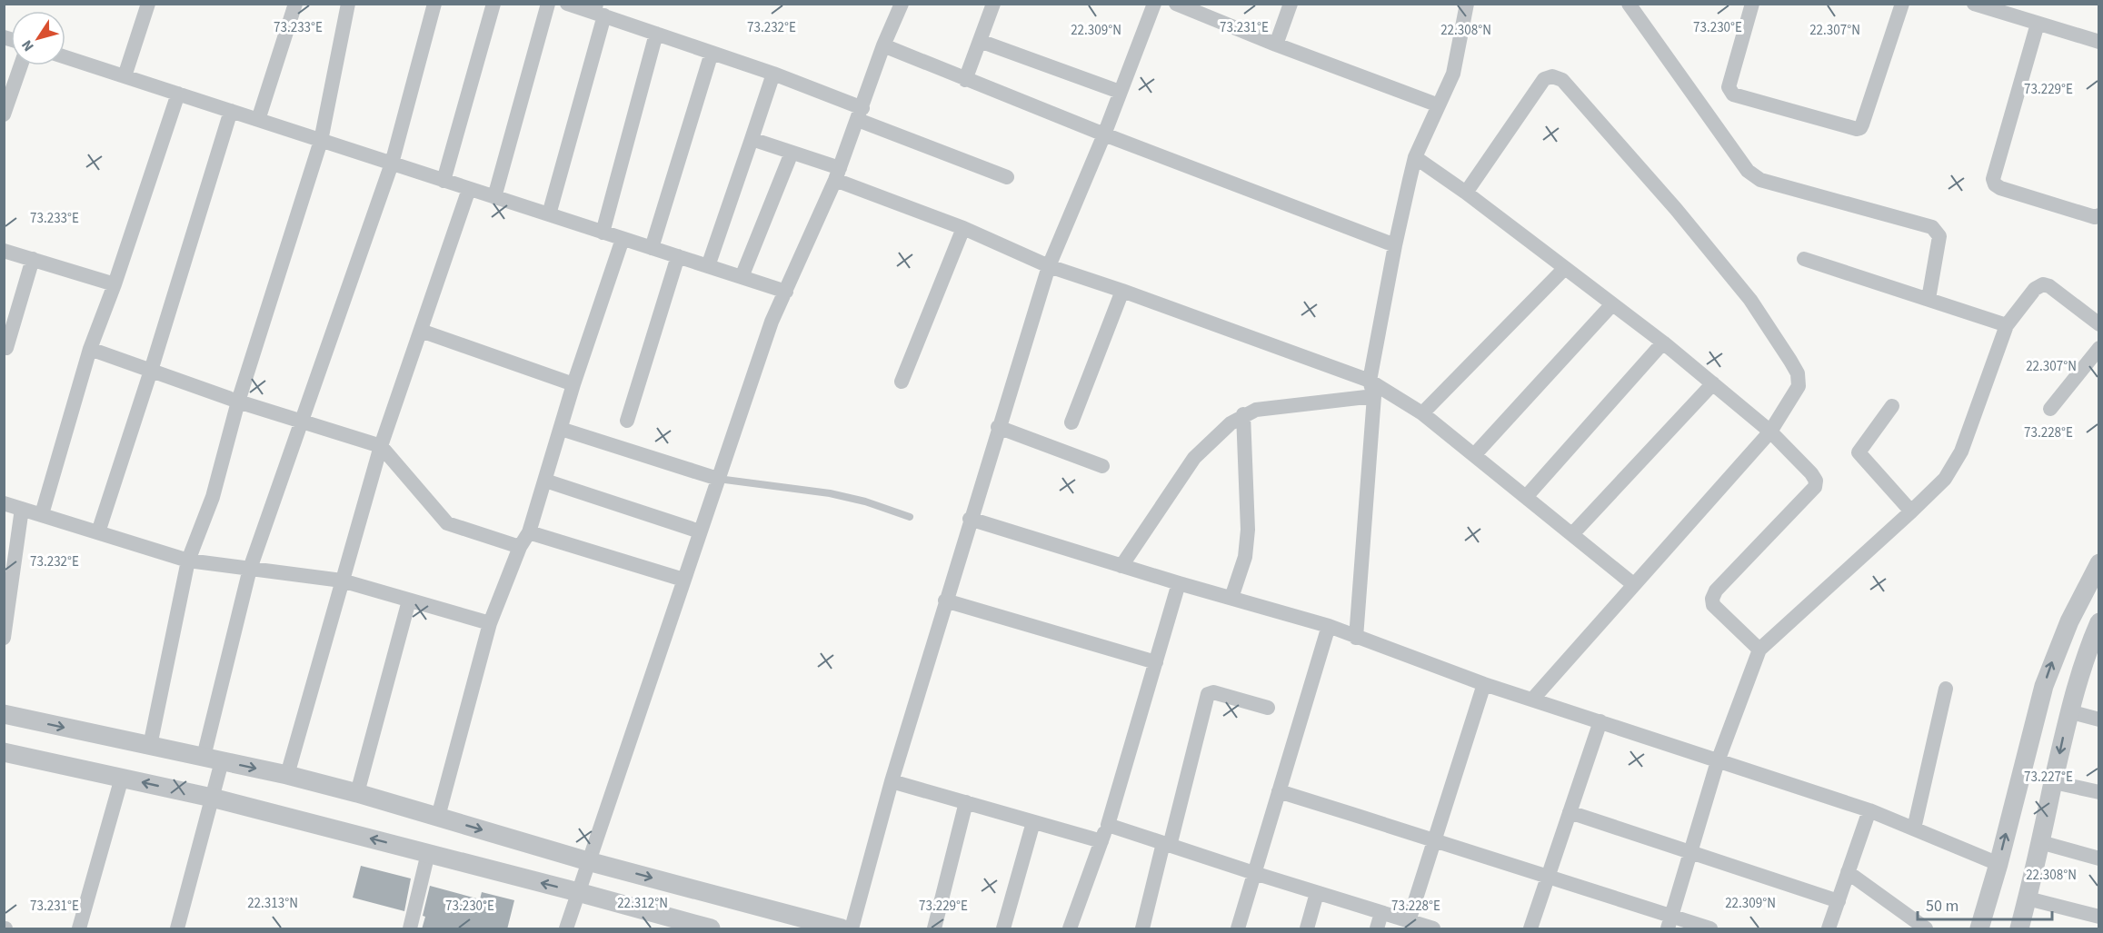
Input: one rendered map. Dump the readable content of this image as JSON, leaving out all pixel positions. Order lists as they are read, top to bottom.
{
  "scale_bar": "50 m",
  "north": "bottom left",
  "coordinates": [
    "73.233°E",
    "73.232°E",
    "73.231°E",
    "73.230°E",
    "22.309°N",
    "22.308°N",
    "22.307°N",
    "73.229°E",
    "73.228°E",
    "73.227°E",
    "22.313°N",
    "22.312°N"
  ]
}
